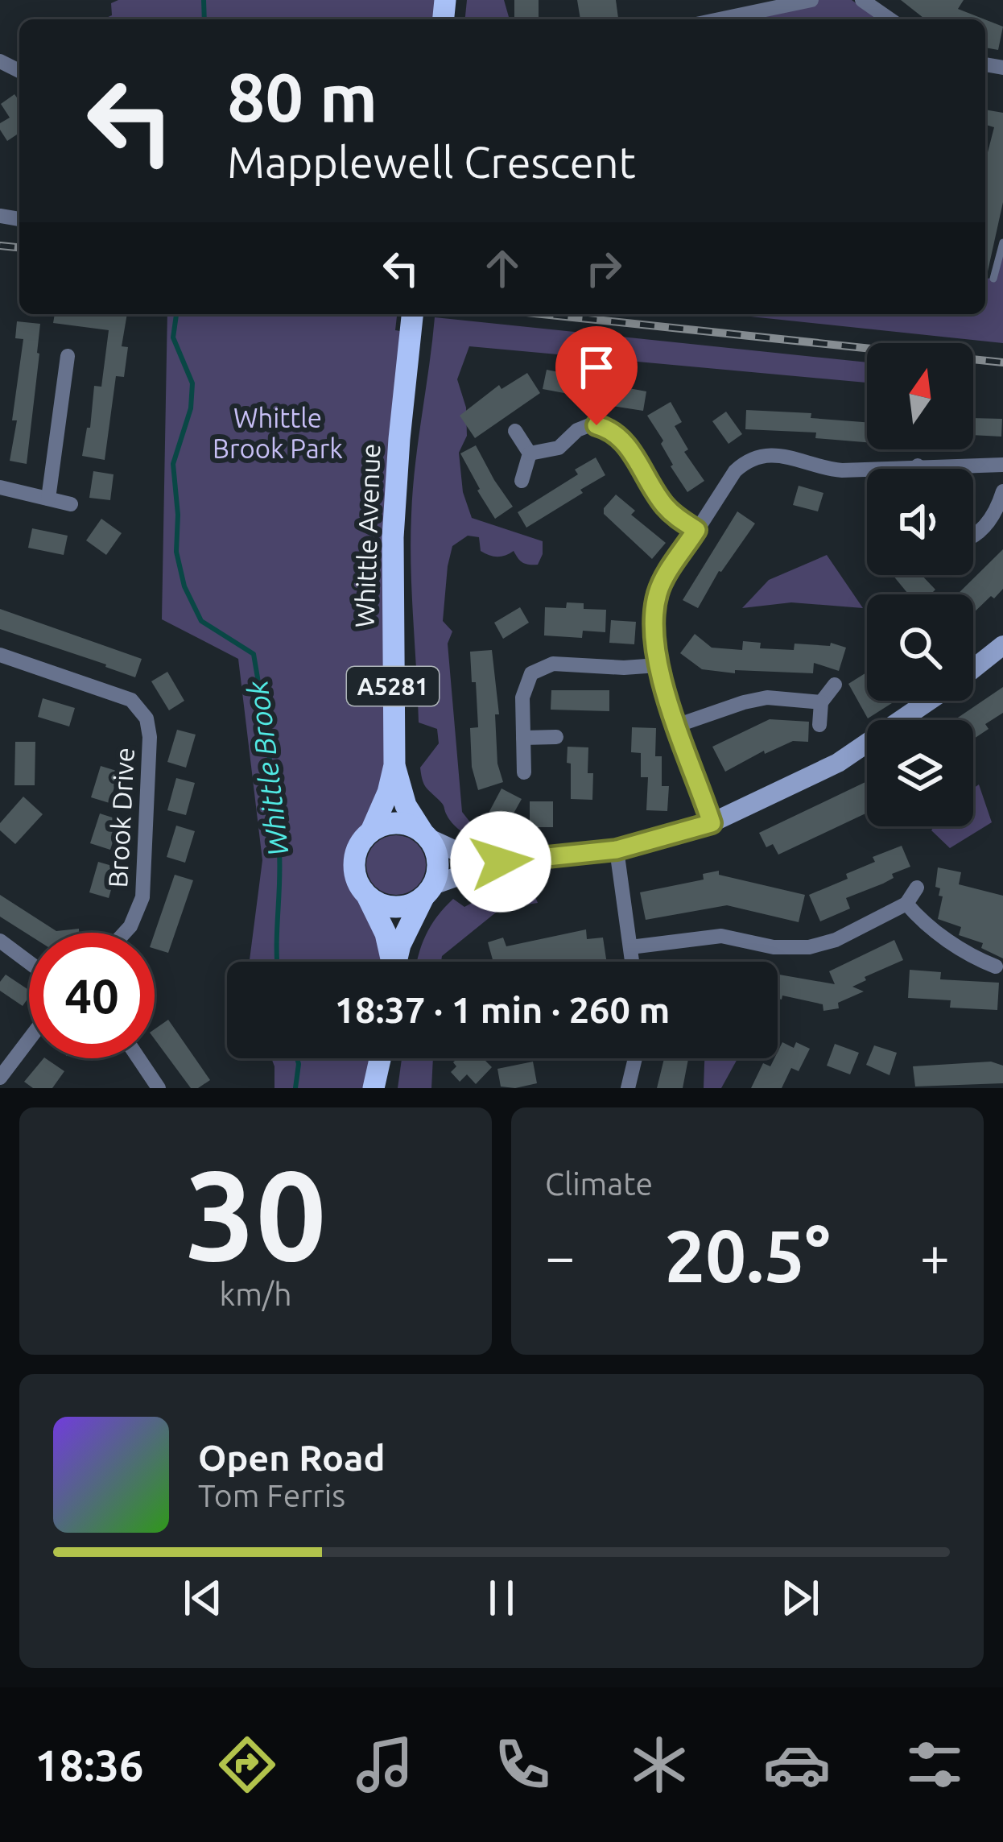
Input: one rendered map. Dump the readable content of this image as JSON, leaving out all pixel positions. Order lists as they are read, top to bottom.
{
  "streets": {
    "main road": ["Whittle Avenue", "A5281"],
    "street": ["Brook Drive"]
  },
  "crossings": [
    ["Whittle Avenue", "A5281"]
  ],
  "water": ["Whittle Brook"],
  "parks": ["Whittle Brook Park"],
  "north": "top",
  "page": {
    "turn": ["80 m", "Mapplewell Crescent"],
    "limit": "40",
    "trip": "18:37 · 1 min · 260 m",
    "tile": [
      ["30", "km/h"],
      "Climate"
    ],
    "heat": ["−", "20.5°", "+"],
    "song": ["Open Road", "Tom Ferris"],
    "tabs": "18:36"
  }
}
